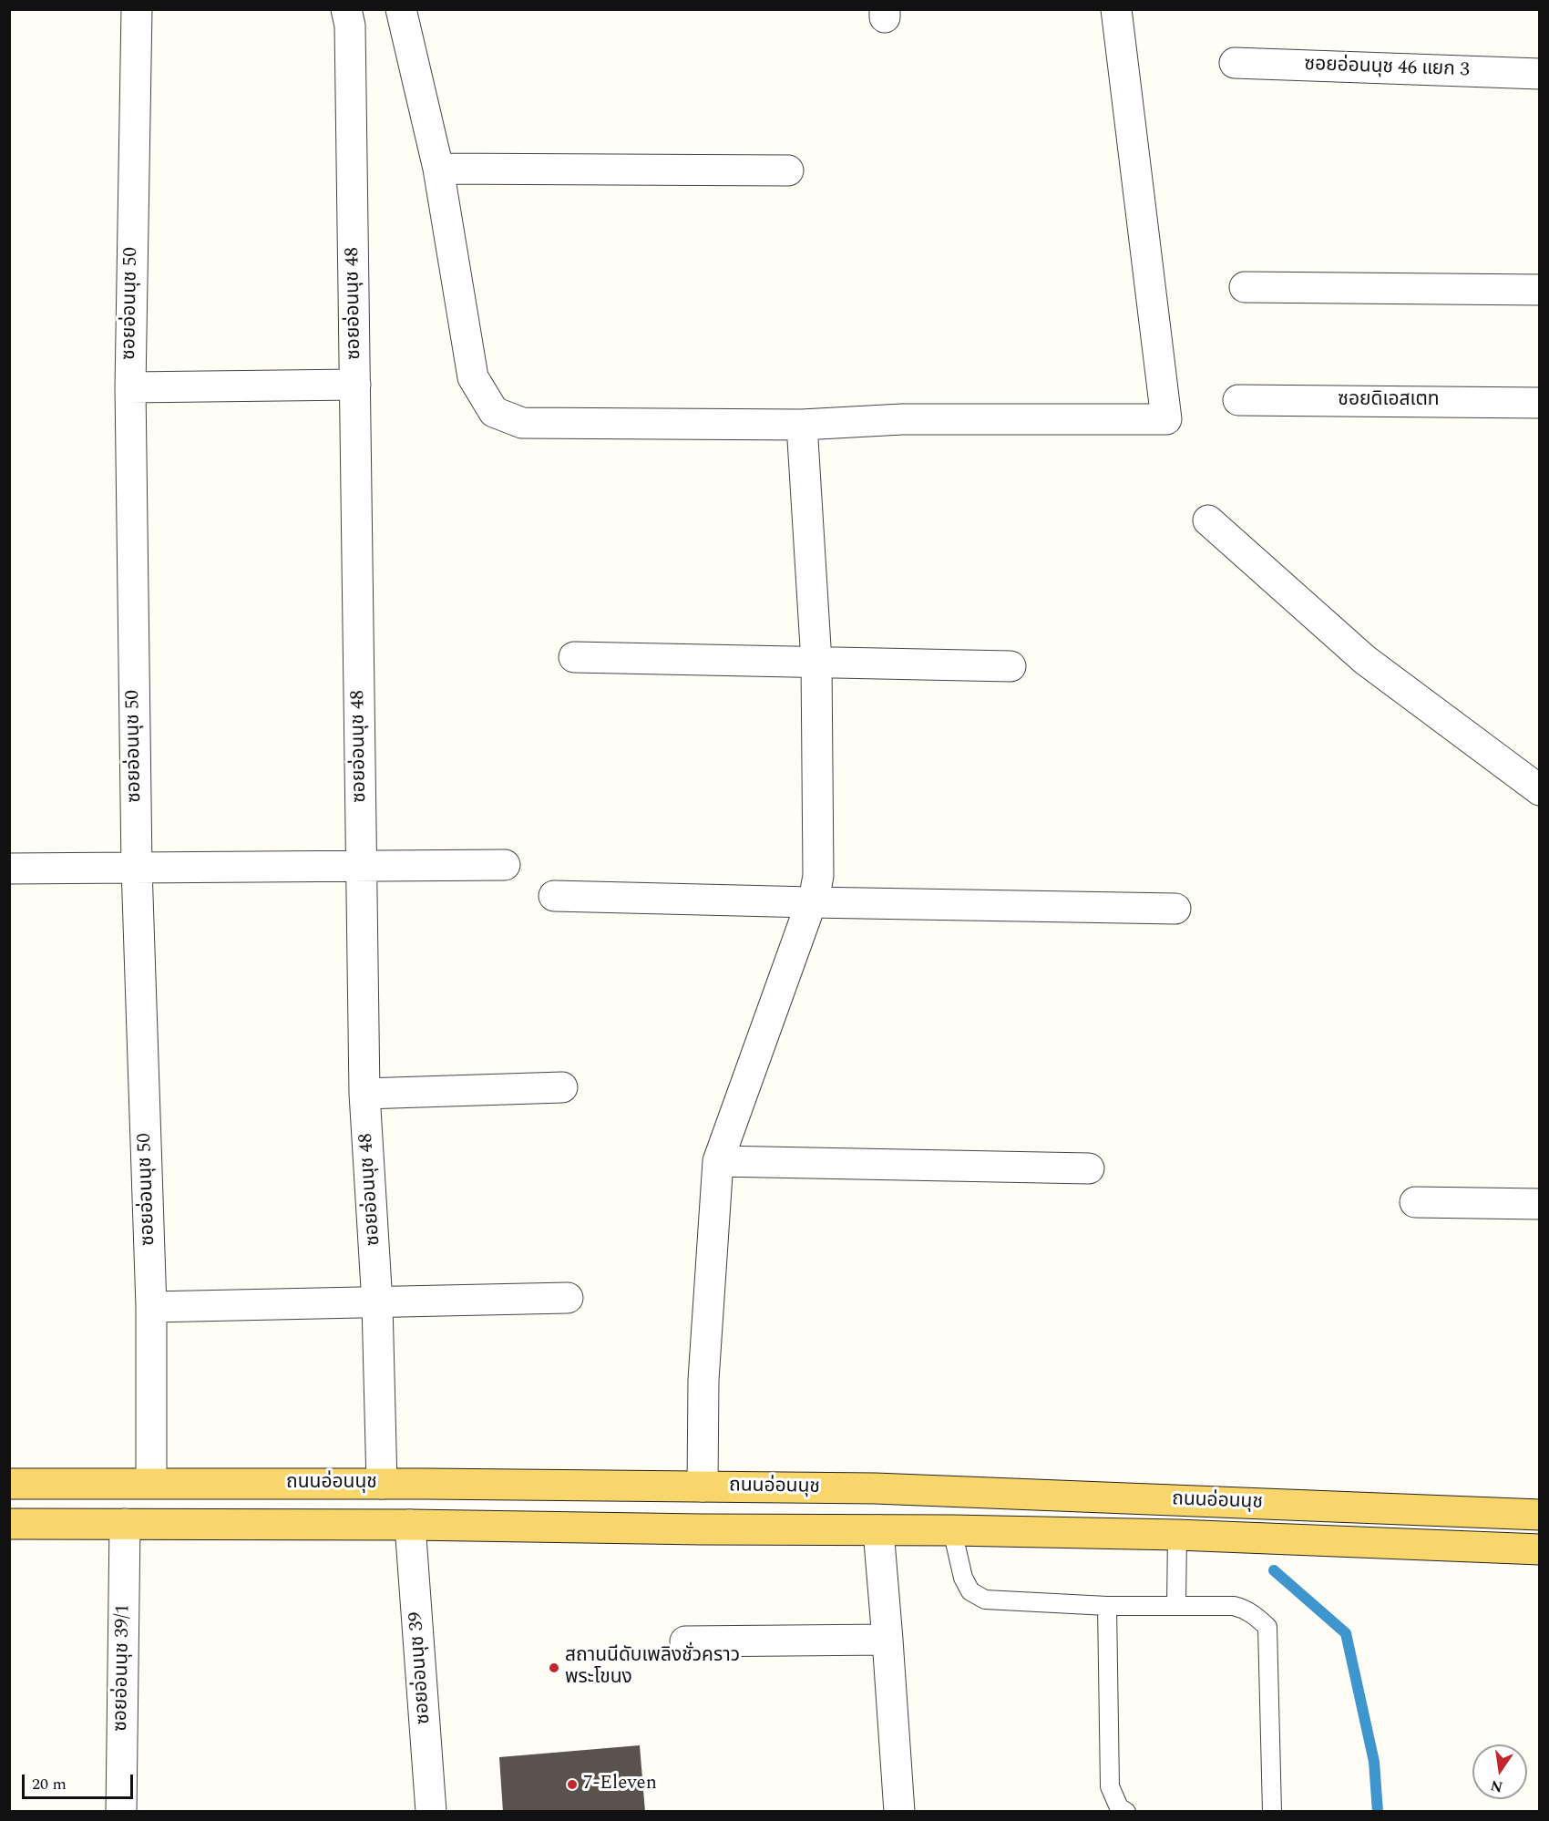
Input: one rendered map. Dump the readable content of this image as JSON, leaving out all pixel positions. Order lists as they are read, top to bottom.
{
  "streets": {
    "main road": ["ถนนอ่อนนุช"],
    "street": [
      "ซอยอ่อนนุช 46 แยก 3",
      "ซอยอ่อนนุช 50",
      "ซอยอ่อนนุช 48",
      "ซอยดิเอสเตท",
      "ซอยอ่อนนุช 39/1",
      "ซอยอ่อนนุช 39"
    ]
  },
  "crossings": [
    ["ซอยอ่อนนุช 50", "ถนนอ่อนนุช"],
    ["ซอยอ่อนนุช 48", "ถนนอ่อนนุช"],
    ["ถนนอ่อนนุช", "ซอยอ่อนนุช 39/1"],
    ["ถนนอ่อนนุช", "ซอยอ่อนนุช 39"]
  ],
  "places": ["สถานนีดับเพลิงชั่วคราว พระโขนง", "7-Eleven"],
  "scale_bar": "20 m",
  "north": "bottom"
}
